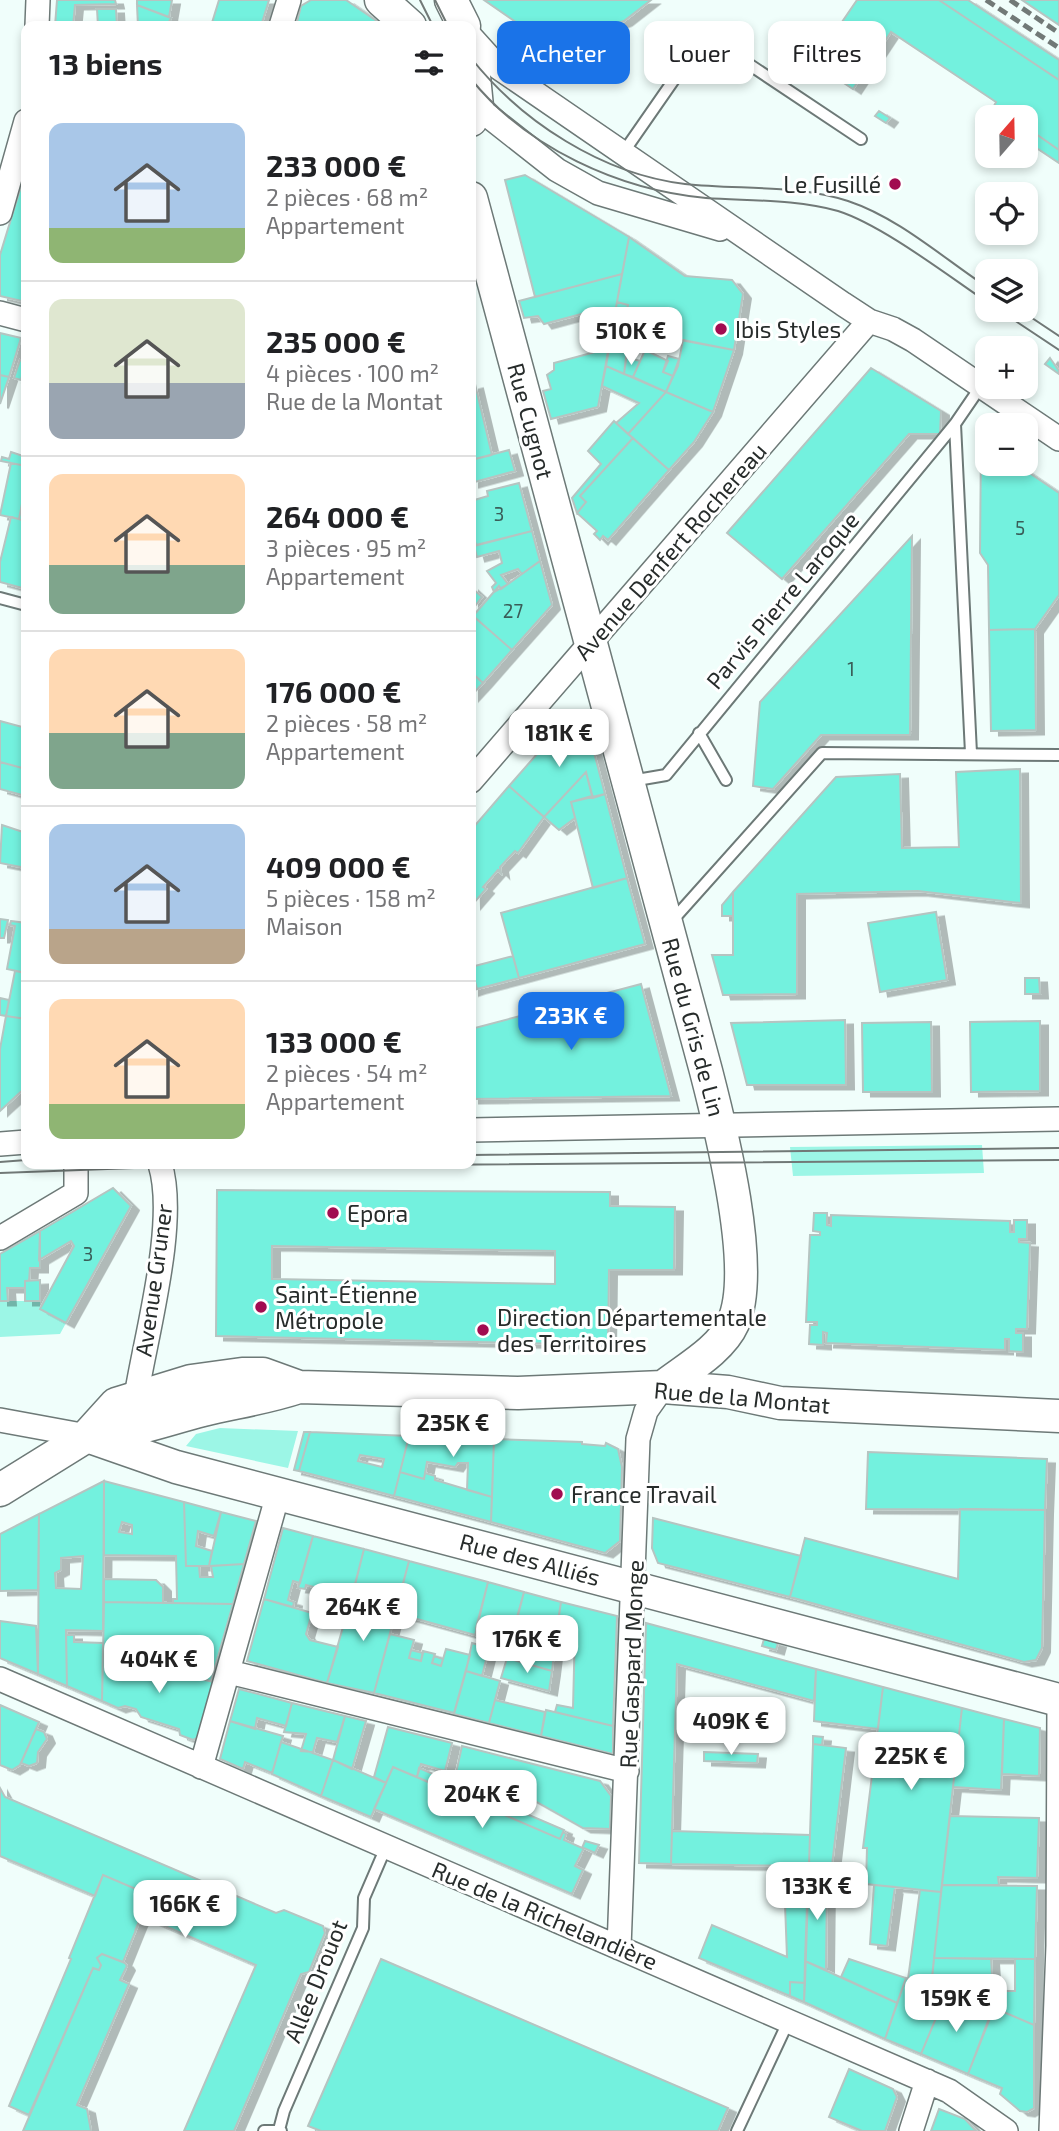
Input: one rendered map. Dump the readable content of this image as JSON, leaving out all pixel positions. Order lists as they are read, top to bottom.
{
  "streets": {
    "main road": [
      "Rue Cugnot",
      "Rue du Gris de Lin",
      "Rue de la Montat",
      "Rue des Alliés"
    ],
    "street": [
      "Avenue Denfert Rochereau",
      "Avenue Gruner",
      "Rue Gaspard Monge",
      "Rue de la Richelandière"
    ],
    "lane": ["Parvis Pierre Laroque", "Allée Drouot"]
  },
  "crossings": [
    ["Rue Cugnot", "Avenue Denfert Rochereau"],
    ["Rue Cugnot", "Rue du Gris de Lin"],
    ["Avenue Denfert Rochereau", "Rue du Gris de Lin"],
    ["Parvis Pierre Laroque", "Rue du Gris de Lin"],
    ["Rue du Gris de Lin", "Rue de la Montat"],
    ["Rue du Gris de Lin", "Rue Gaspard Monge"],
    ["Avenue Gruner", "Rue de la Montat"],
    ["Rue de la Montat", "Rue des Alliés"],
    ["Rue de la Montat", "Rue Gaspard Monge"],
    ["Rue des Alliés", "Rue Gaspard Monge"],
    ["Rue Gaspard Monge", "Rue de la Richelandière"],
    ["Rue de la Richelandière", "Allée Drouot"]
  ],
  "places": [
    "Le Fusillé",
    "Ibis Styles",
    "Epora",
    "Saint-Étienne Métropole",
    "Direction Départementale des Territoires",
    "France Travail"
  ],
  "house_numbers": [
    "3",
    "5",
    "27",
    "1",
    "3"
  ],
  "north": "top",
  "page": {
    "chip": ["Acheter", "Louer", "Filtres"],
    "heading": "13 biens",
    "map_buttons": ["+", "−"],
    "list": [
      {
        "name": "233 000 €",
        "note": "2 pièces · 68 m² · Appartement"
      },
      {
        "name": "235 000 €",
        "note": "4 pièces · 100 m² · Rue de la Montat"
      },
      {
        "name": "264 000 €",
        "note": "3 pièces · 95 m² · Appartement"
      },
      {
        "name": "176 000 €",
        "note": "2 pièces · 58 m² · Appartement"
      },
      {
        "name": "409 000 €",
        "note": "5 pièces · 158 m² · Maison"
      },
      {
        "name": "133 000 €",
        "note": "2 pièces · 54 m² · Appartement"
      }
    ],
    "price": [
      "510K €",
      "181K €",
      "233K €",
      "235K €",
      "264K €",
      "176K €",
      "404K €",
      "409K €",
      "225K €",
      "204K €",
      "133K €",
      "166K €",
      "159K €"
    ]
  }
}
